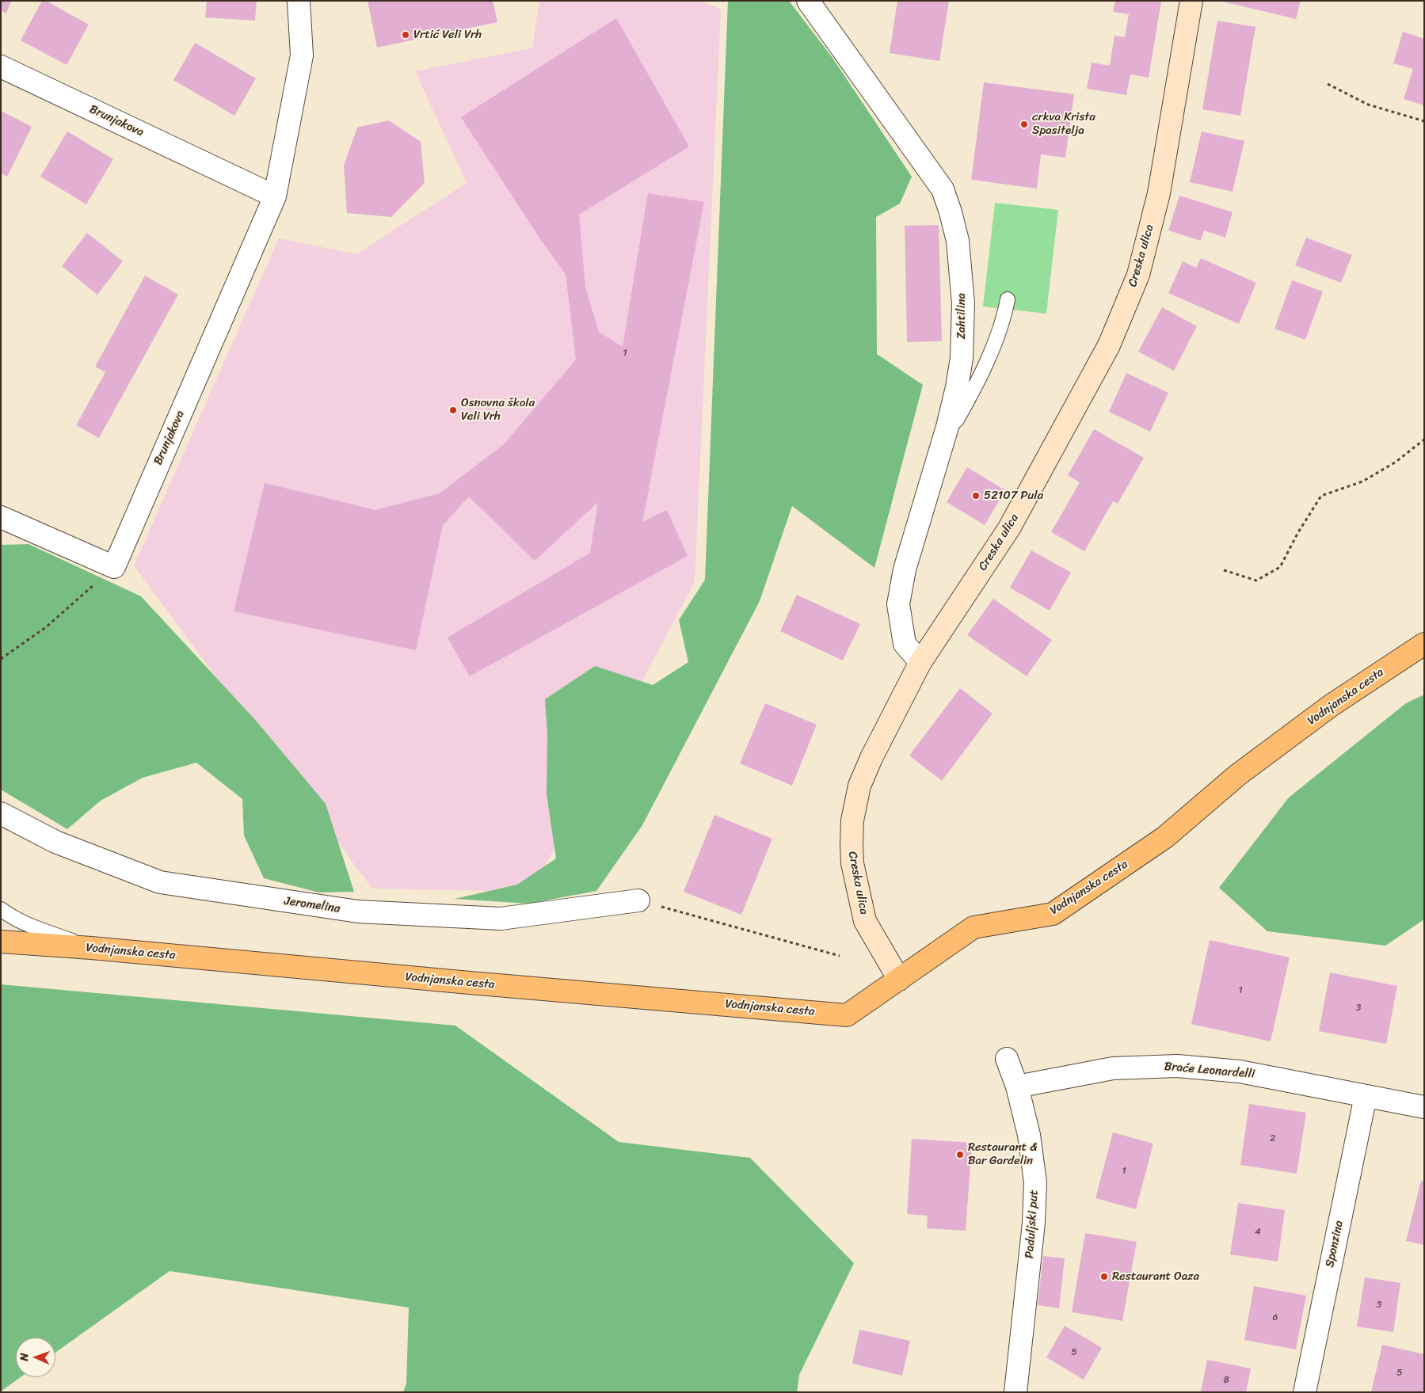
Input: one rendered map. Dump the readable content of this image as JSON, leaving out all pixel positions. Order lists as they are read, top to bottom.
{
  "streets": {
    "main road": ["Creska ulica", "Vodnjanska cesta"],
    "street": [
      "Brunjakova",
      "Zahtilina",
      "Jeromelina",
      "Braće Leonardelli",
      "Paduljski put",
      "Sponzina"
    ]
  },
  "crossings": [
    ["Creska ulica", "Zahtilina"],
    ["Creska ulica", "Vodnjanska cesta"],
    ["Braće Leonardelli", "Paduljski put"],
    ["Braće Leonardelli", "Sponzina"]
  ],
  "places": [
    "Vrtić Veli Vrh",
    "crkva Krista Spasitelja",
    "Osnovna škola Veli Vrh",
    "52107 Pula",
    "Restaurant & Bar Gardelin",
    "Restaurant Oaza"
  ],
  "house_numbers": [
    "1",
    "1",
    "3",
    "2",
    "1",
    "4",
    "3",
    "6",
    "5",
    "5",
    "8"
  ],
  "north": "left"
}
